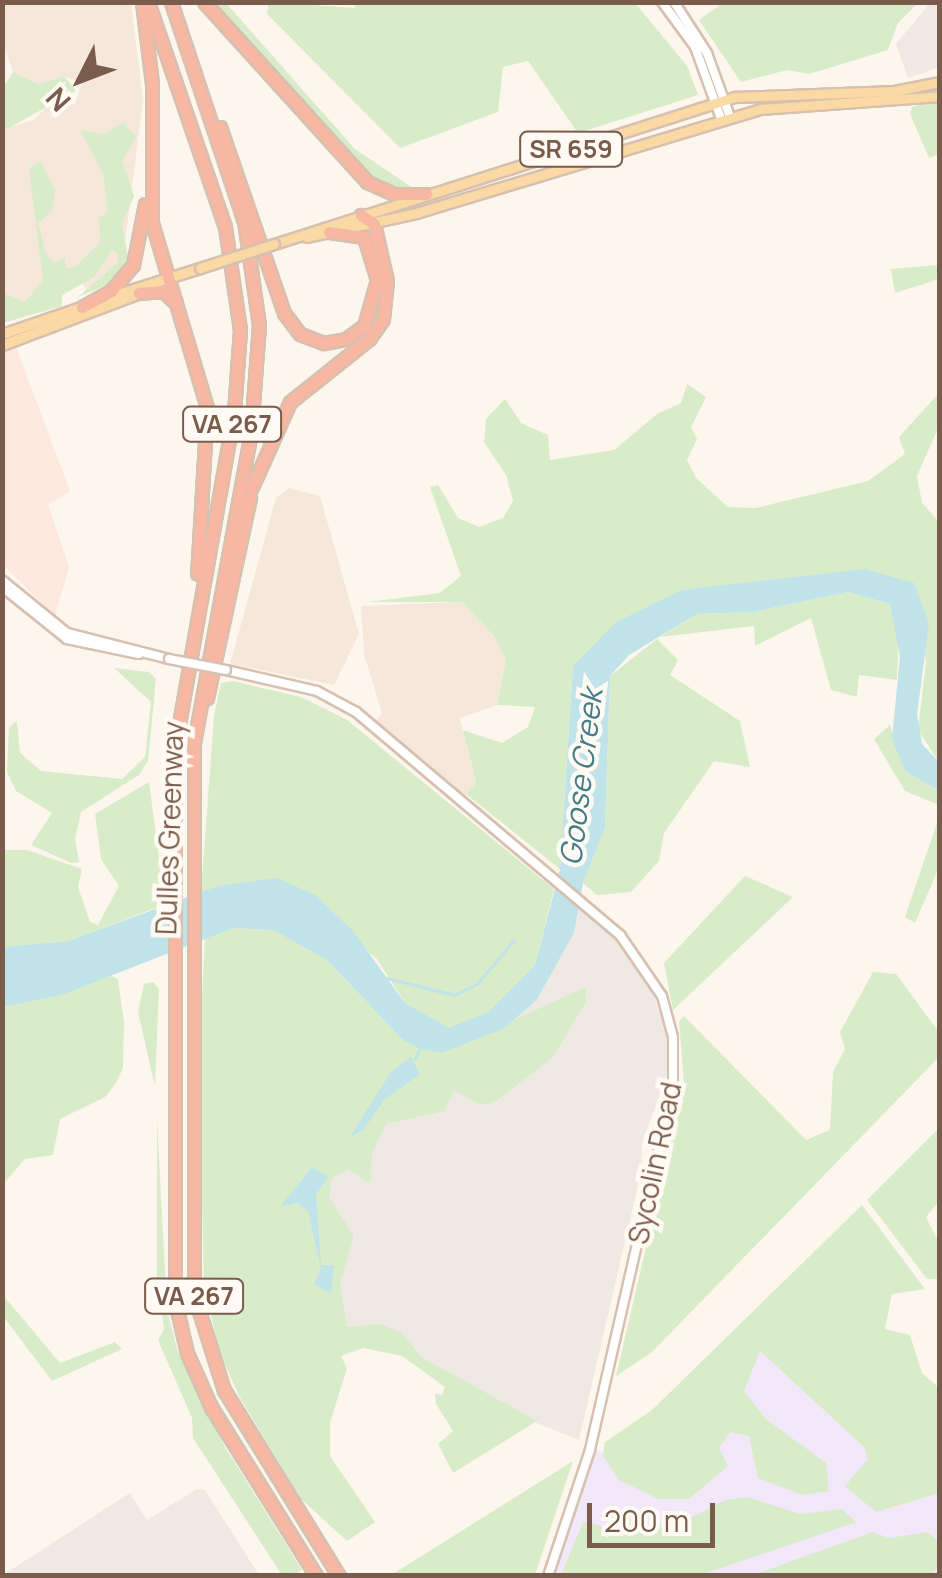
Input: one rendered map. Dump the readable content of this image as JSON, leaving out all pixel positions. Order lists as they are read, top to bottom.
{
  "streets": {
    "highway": ["VA 267", "Dulles Greenway"],
    "main road": ["SR 659", "Sycolin Road"]
  },
  "water": ["Goose Creek"],
  "scale_bar": "200 m",
  "north": "bottom left"
}
